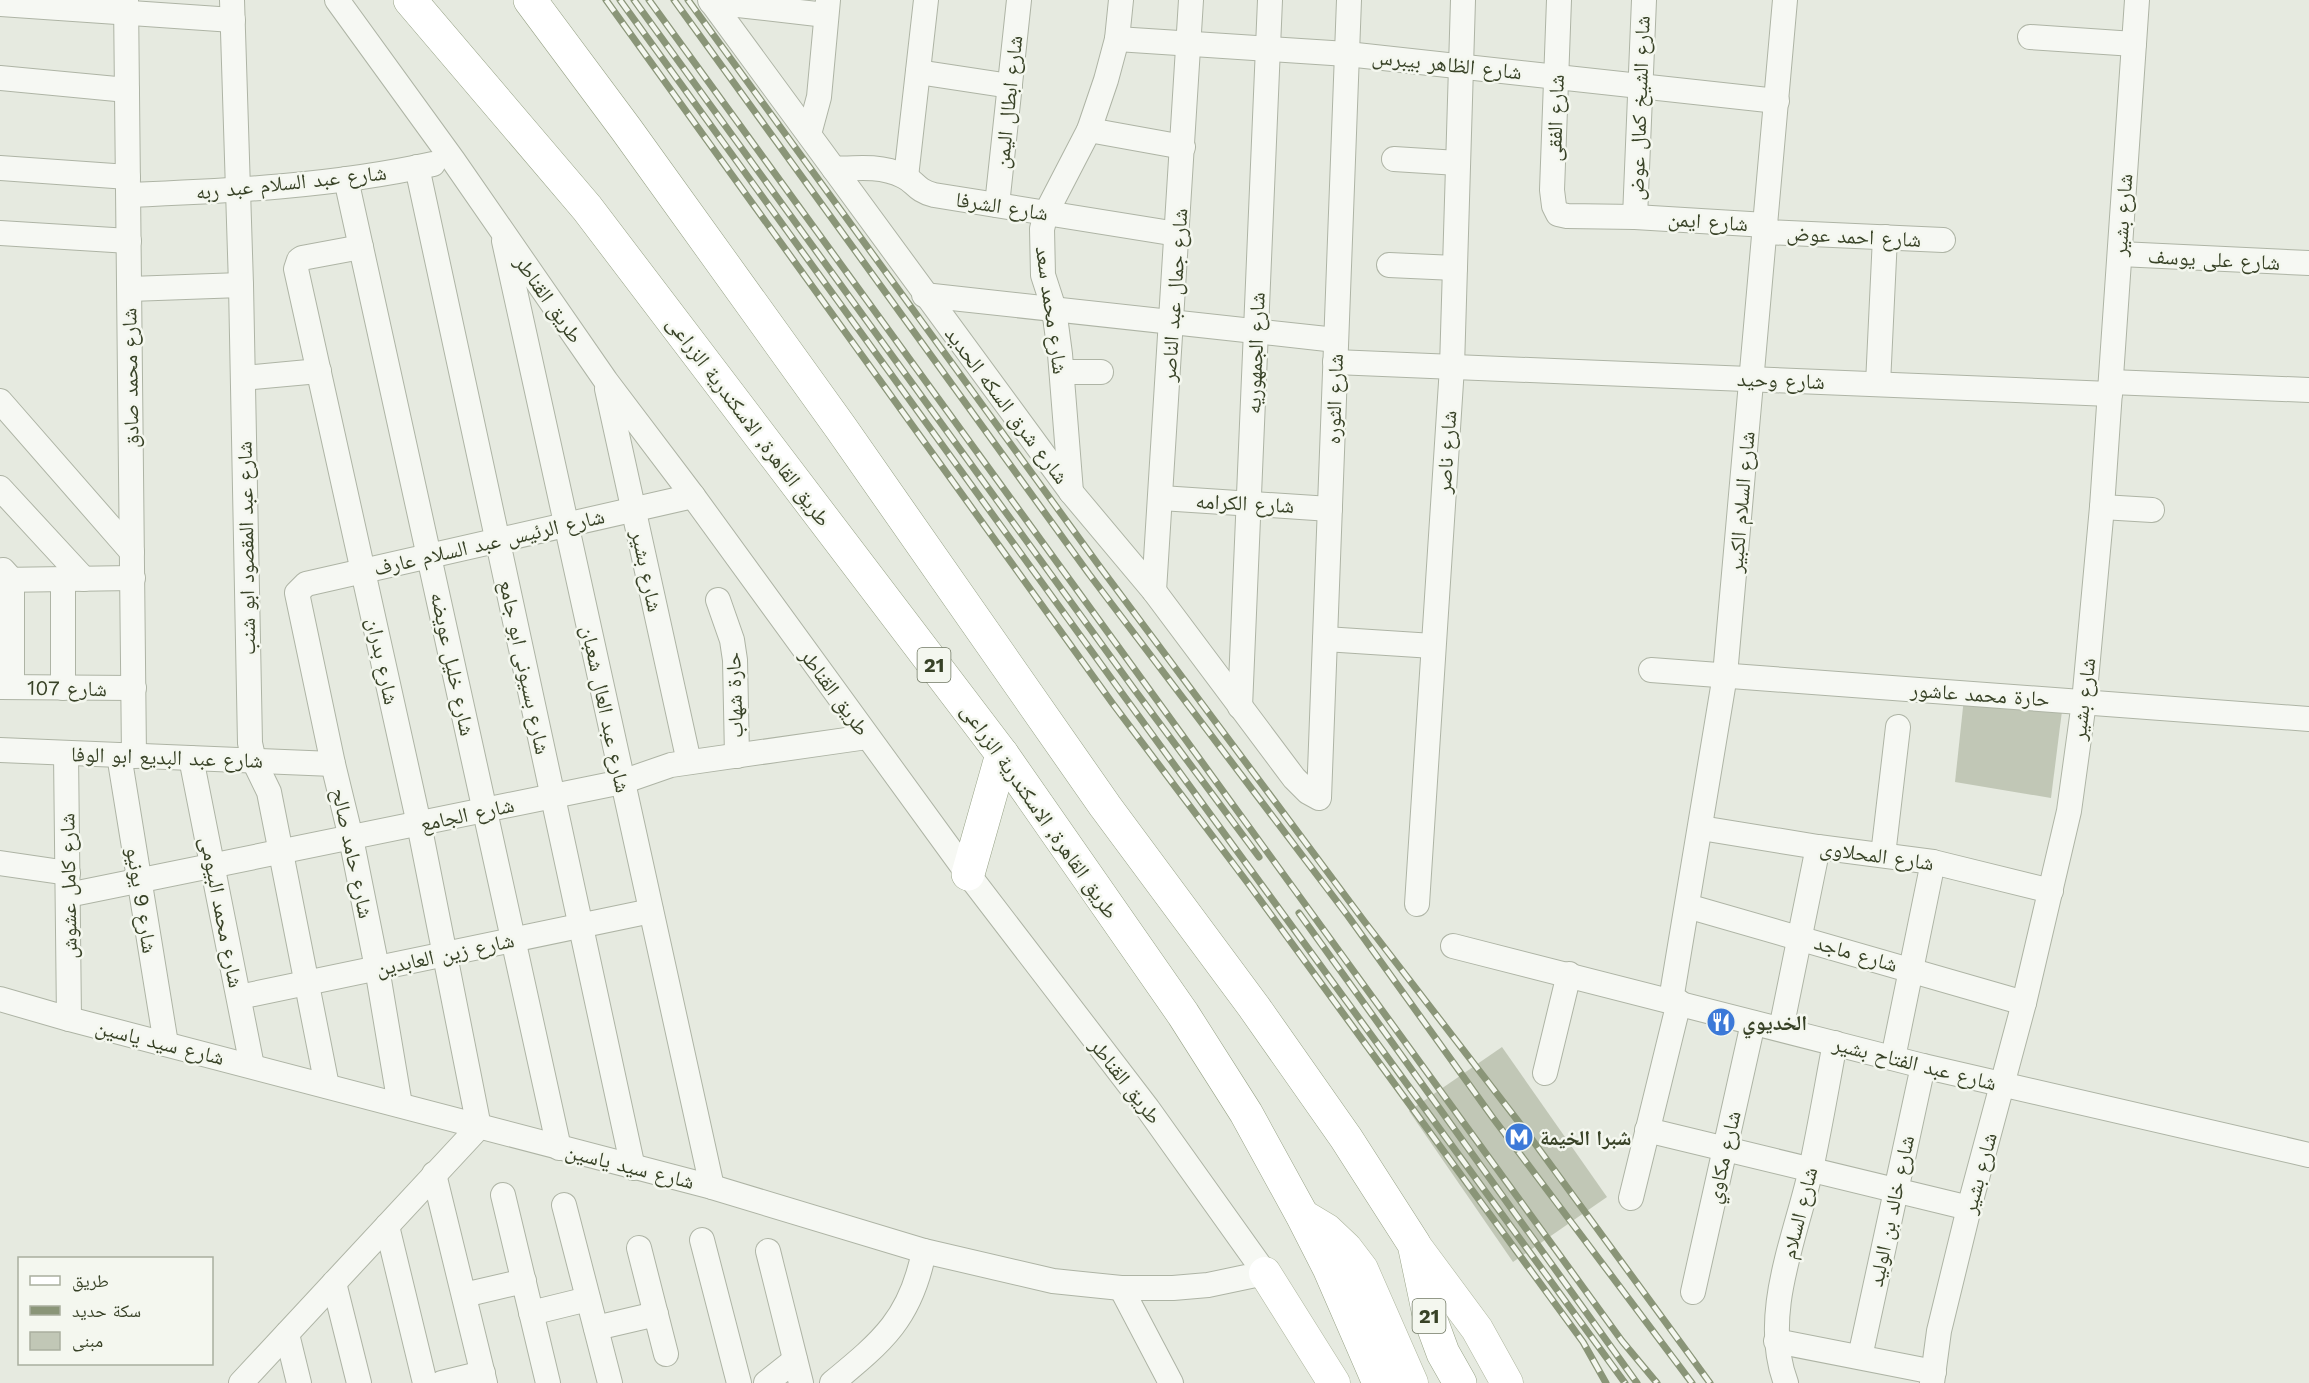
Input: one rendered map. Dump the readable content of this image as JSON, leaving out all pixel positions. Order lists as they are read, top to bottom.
{
  "streets": {
    "highway": ["طريق القاهرة, الاسكندرية الزراعى", "21"],
    "main road": ["طريق القناطر"],
    "street": [
      "شارع الظاهر بيبرس",
      "شارع ابطال اليمن",
      "شارع الشيخ كمال عوض",
      "شارع الفقى",
      "شارع عبد السلام عبد ربه",
      "شارع الشرفا",
      "شارع بشير",
      "شارع ايمن",
      "شارع احمد عوض",
      "شارع على يوسف",
      "شارع جمال عبد الناصر",
      "شارع محمد سعد",
      "شارع الجمهوريه",
      "شارع محمد صادق",
      "شارع وحيد",
      "شارع الثوره",
      "شارع شرق السكه الحديد",
      "شارع ناصر",
      "شارع السلام الكبير",
      "شارع الكرامه",
      "شارع الرئيس عبد السلام عارف",
      "شارع عبد المقصود ابو شنب",
      "شارع بدران",
      "شارع خليل عويضه",
      "شارع بسيونى ابو جامع",
      "شارع 107",
      "حارة محمد عاشور",
      "حارة شهاب",
      "شارع عبد العال شعبان",
      "شارع عبد البديع ابو الوفا",
      "شارع الجامع",
      "شارع حامد صالح",
      "شارع المحلاوى",
      "شارع كامل عشوش",
      "شارع 9 يونيو",
      "شارع محمد البيومى",
      "شارع ماجد",
      "شارع زين العابدين",
      "شارع سيد ياسين",
      "شارع عبد الفتاح بشير",
      "شارع مكاوي",
      "شارع خالد بن الوليد",
      "شارع السلام"
    ]
  },
  "crossings": [
    ["شارع الظاهر بيبرس", "شارع الشيخ كمال عوض"],
    ["شارع الظاهر بيبرس", "شارع الفقى"],
    ["شارع الظاهر بيبرس", "شارع جمال عبد الناصر"],
    ["شارع الظاهر بيبرس", "شارع محمد سعد"],
    ["شارع الظاهر بيبرس", "شارع الجمهوريه"],
    ["شارع الظاهر بيبرس", "شارع الثوره"],
    ["شارع الظاهر بيبرس", "شارع ناصر"],
    ["شارع الظاهر بيبرس", "شارع السلام الكبير"],
    ["شارع ابطال اليمن", "شارع الشرفا"],
    ["شارع الشيخ كمال عوض", "شارع ايمن"],
    ["شارع الفقى", "شارع ايمن"],
    ["شارع عبد السلام عبد ربه", "طريق القناطر"],
    ["شارع عبد السلام عبد ربه", "شارع محمد صادق"],
    ["شارع عبد السلام عبد ربه", "شارع عبد المقصود ابو شنب"],
    ["شارع عبد السلام عبد ربه", "شارع خليل عويضه"],
    ["شارع عبد السلام عبد ربه", "شارع بسيونى ابو جامع"],
    ["شارع الشرفا", "شارع جمال عبد الناصر"],
    ["شارع الشرفا", "شارع محمد سعد"],
    ["شارع الشرفا", "شارع شرق السكه الحديد"],
    ["شارع بشير", "شارع على يوسف"],
    ["شارع بشير", "طريق القناطر"],
    ["شارع بشير", "شارع وحيد"],
    ["شارع بشير", "شارع الرئيس عبد السلام عارف"],
    ["شارع بشير", "حارة محمد عاشور"],
    ["شارع بشير", "شارع الجامع"],
    ["شارع بشير", "شارع المحلاوى"],
    ["شارع بشير", "شارع ماجد"],
    ["شارع بشير", "شارع عبد الفتاح بشير"],
    ["شارع ايمن", "شارع احمد عوض"],
    ["شارع ايمن", "شارع السلام الكبير"],
    ["شارع احمد عوض", "شارع السلام الكبير"],
    ["شارع جمال عبد الناصر", "شارع وحيد"],
    ["شارع جمال عبد الناصر", "شارع شرق السكه الحديد"],
    ["شارع جمال عبد الناصر", "شارع الكرامه"],
    ["طريق القناطر", "شارع الرئيس عبد السلام عارف"],
    ["طريق القناطر", "شارع عبد العال شعبان"],
    ["طريق القناطر", "شارع الجامع"],
    ["طريق القناطر", "شارع سيد ياسين"],
    ["شارع محمد سعد", "شارع وحيد"],
    ["شارع محمد سعد", "شارع شرق السكه الحديد"],
    ["شارع الجمهوريه", "شارع وحيد"],
    ["شارع الجمهوريه", "شارع شرق السكه الحديد"],
    ["شارع الجمهوريه", "شارع الكرامه"],
    ["شارع محمد صادق", "شارع 107"],
    ["شارع محمد صادق", "شارع عبد البديع ابو الوفا"],
    ["شارع محمد صادق", "شارع 9 يونيو"],
    ["شارع وحيد", "شارع الثوره"],
    ["شارع وحيد", "شارع شرق السكه الحديد"],
    ["شارع وحيد", "شارع ناصر"],
    ["شارع وحيد", "شارع السلام الكبير"],
    ["شارع الثوره", "شارع شرق السكه الحديد"],
    ["شارع الثوره", "شارع الكرامه"],
    ["شارع السلام الكبير", "حارة محمد عاشور"],
    ["شارع السلام الكبير", "شارع المحلاوى"],
    ["شارع السلام الكبير", "شارع ماجد"],
    ["شارع السلام الكبير", "شارع عبد الفتاح بشير"],
    ["شارع الرئيس عبد السلام عارف", "شارع بدران"],
    ["شارع الرئيس عبد السلام عارف", "شارع خليل عويضه"],
    ["شارع الرئيس عبد السلام عارف", "شارع بسيونى ابو جامع"],
    ["شارع الرئيس عبد السلام عارف", "شارع عبد العال شعبان"],
    ["شارع الرئيس عبد السلام عارف", "شارع حامد صالح"],
    ["شارع عبد المقصود ابو شنب", "شارع عبد البديع ابو الوفا"],
    ["شارع عبد المقصود ابو شنب", "شارع الجامع"],
    ["شارع عبد المقصود ابو شنب", "شارع زين العابدين"],
    ["شارع عبد المقصود ابو شنب", "شارع سيد ياسين"],
    ["شارع بدران", "شارع خليل عويضه"],
    ["شارع بدران", "شارع الجامع"],
    ["شارع بدران", "شارع زين العابدين"],
    ["شارع بدران", "شارع سيد ياسين"],
    ["شارع خليل عويضه", "شارع الجامع"],
    ["شارع خليل عويضه", "شارع زين العابدين"],
    ["شارع خليل عويضه", "شارع سيد ياسين"],
    ["شارع بسيونى ابو جامع", "شارع الجامع"],
    ["شارع بسيونى ابو جامع", "شارع زين العابدين"],
    ["شارع بسيونى ابو جامع", "شارع سيد ياسين"],
    ["حارة شهاب", "شارع الجامع"],
    ["شارع عبد العال شعبان", "شارع الجامع"],
    ["شارع عبد العال شعبان", "شارع زين العابدين"],
    ["شارع عبد العال شعبان", "شارع سيد ياسين"],
    ["شارع عبد البديع ابو الوفا", "شارع حامد صالح"],
    ["شارع عبد البديع ابو الوفا", "شارع كامل عشوش"],
    ["شارع عبد البديع ابو الوفا", "شارع 9 يونيو"],
    ["شارع عبد البديع ابو الوفا", "شارع محمد البيومى"],
    ["شارع الجامع", "شارع حامد صالح"],
    ["شارع الجامع", "شارع كامل عشوش"],
    ["شارع الجامع", "شارع 9 يونيو"],
    ["شارع الجامع", "شارع محمد البيومى"],
    ["شارع حامد صالح", "شارع زين العابدين"],
    ["شارع حامد صالح", "شارع سيد ياسين"],
    ["شارع كامل عشوش", "شارع سيد ياسين"],
    ["شارع 9 يونيو", "شارع سيد ياسين"],
    ["شارع محمد البيومى", "شارع زين العابدين"],
    ["شارع محمد البيومى", "شارع سيد ياسين"],
    ["شارع عبد الفتاح بشير", "شارع مكاوي"],
    ["شارع عبد الفتاح بشير", "شارع خالد بن الوليد"],
    ["شارع عبد الفتاح بشير", "شارع السلام"]
  ],
  "places": {
    "restaurant": ["الخديوي"],
    "metro station": ["شبرا الخيمة"]
  },
  "legend": ["طريق", "سكة حديد", "مبنى"]
}
